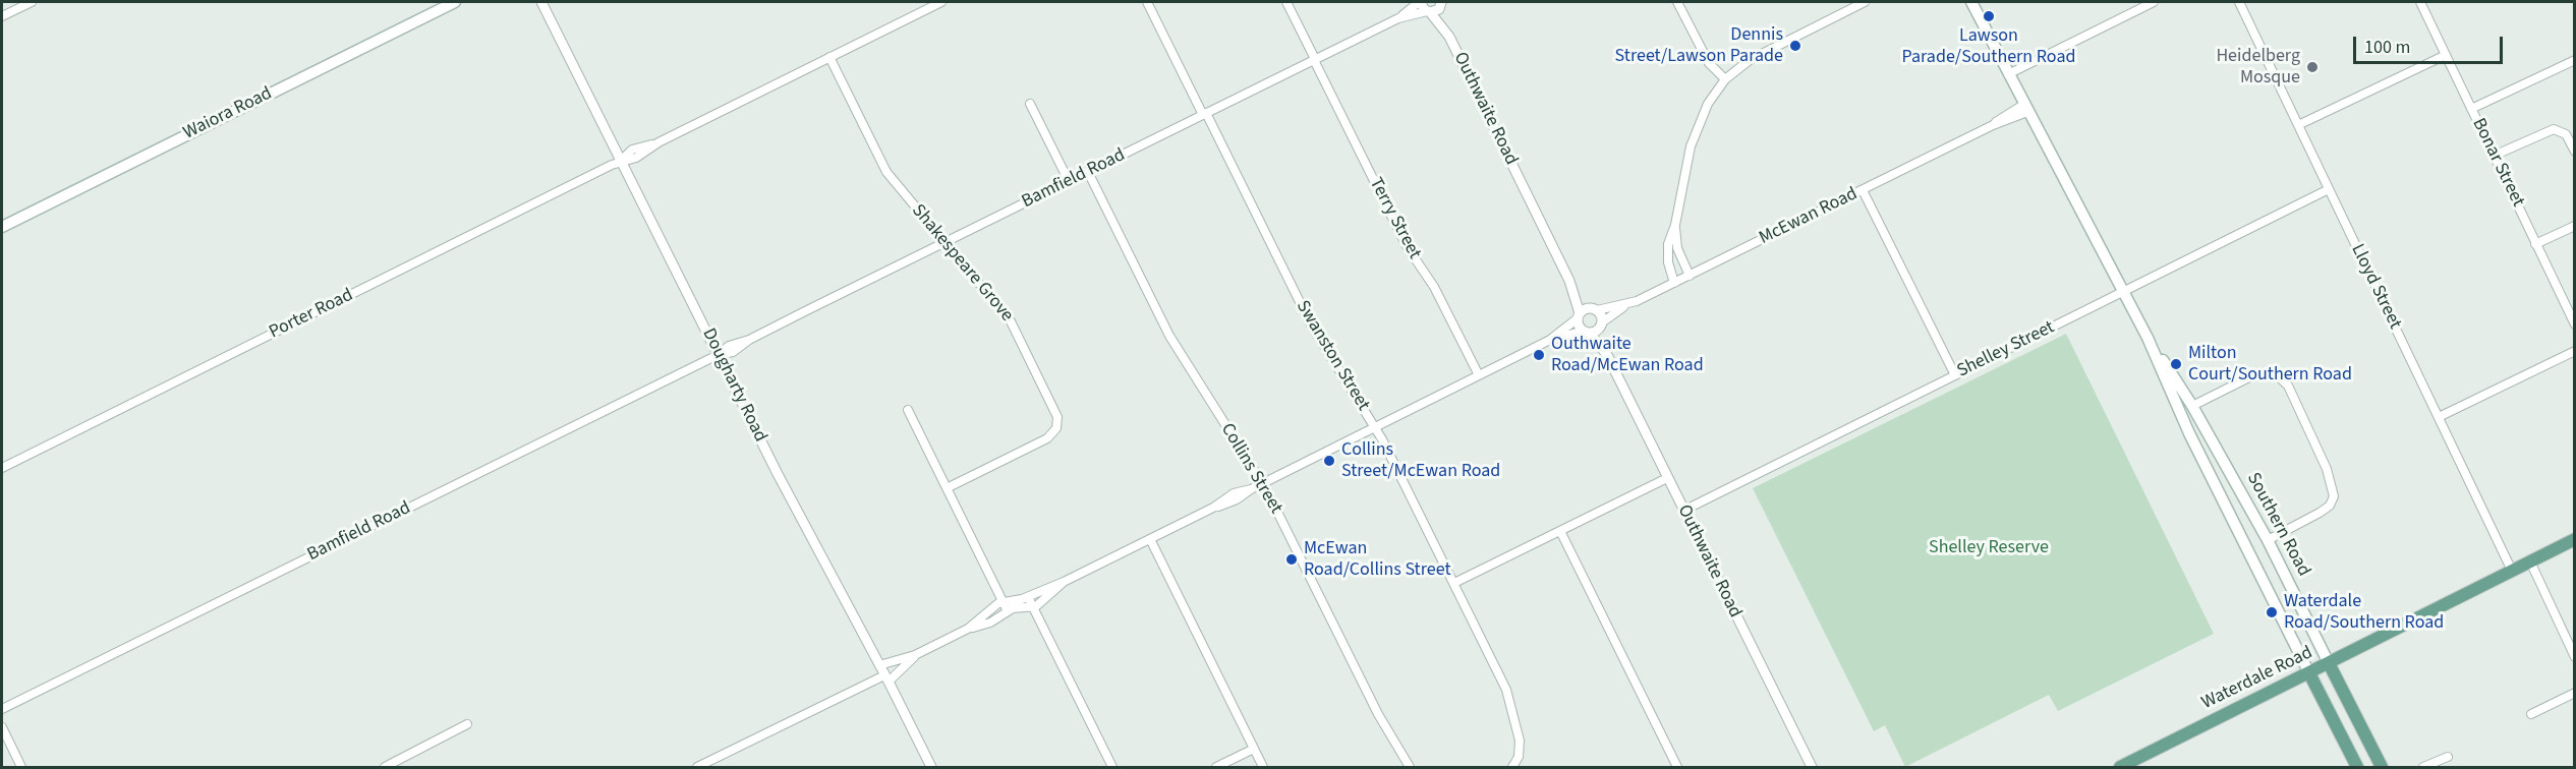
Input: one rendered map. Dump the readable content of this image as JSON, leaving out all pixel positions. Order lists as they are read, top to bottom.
{
  "streets": {
    "main road": ["Waiora Road", "Southern Road", "Waterdale Road"],
    "street": [
      "Outhwaite Road",
      "Bonar Street",
      "Bamfield Road",
      "McEwan Road",
      "Terry Street",
      "Shakespeare Grove",
      "Lloyd Street",
      "Porter Road",
      "Shelley Street",
      "Swanston Street",
      "Dougharty Road",
      "Collins Street"
    ]
  },
  "crossings": [
    ["Outhwaite Road", "Bamfield Road"],
    ["Outhwaite Road", "McEwan Road"],
    ["Outhwaite Road", "Shelley Street"],
    ["Bamfield Road", "Terry Street"],
    ["Bamfield Road", "Shakespeare Grove"],
    ["Bamfield Road", "Swanston Street"],
    ["Bamfield Road", "Dougharty Road"],
    ["Bamfield Road", "Collins Street"],
    ["McEwan Road", "Southern Road"],
    ["Shakespeare Grove", "Porter Road"],
    ["Lloyd Street", "Shelley Street"],
    ["Lloyd Street", "Waterdale Road"],
    ["Porter Road", "Dougharty Road"],
    ["Shelley Street", "Southern Road"],
    ["Southern Road", "Waterdale Road"]
  ],
  "parks": ["Shelley Reserve"],
  "places": [
    "Lawson Parade/Southern Road",
    "Dennis Street/Lawson Parade",
    "Heidelberg Mosque",
    "Outhwaite Road/McEwan Road",
    "Milton Court/Southern Road",
    "Collins Street/McEwan Road",
    "McEwan Road/Collins Street",
    "Waterdale Road/Southern Road"
  ],
  "scale_bar": "100 m"
}
